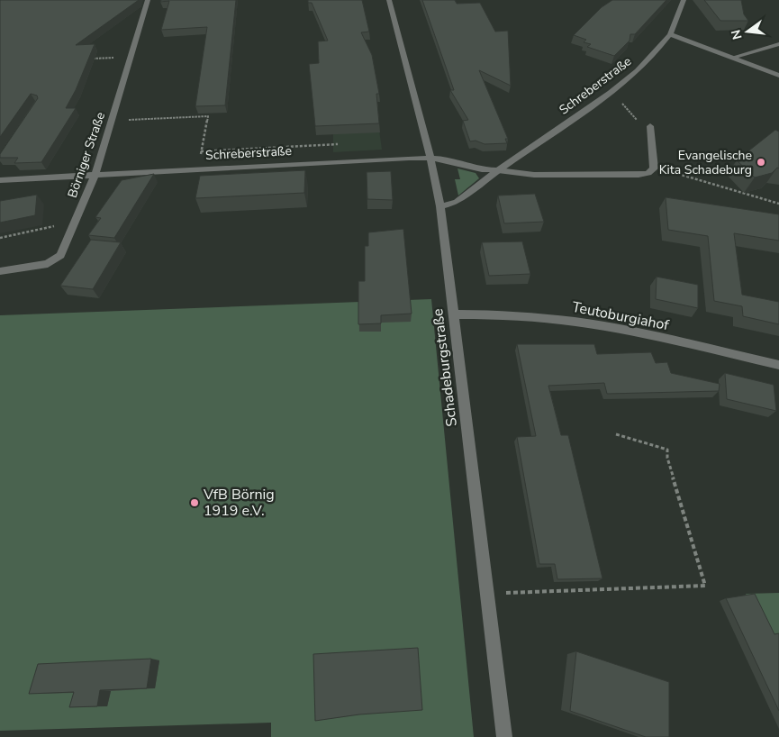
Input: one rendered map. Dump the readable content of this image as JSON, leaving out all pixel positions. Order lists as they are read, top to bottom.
{
  "streets": {
    "street": [
      "Schreberstraße",
      "Börniger Straße",
      "Teutoburgiahof",
      "Schadeburgstraße"
    ]
  },
  "crossings": [
    ["Schreberstraße", "Börniger Straße"],
    ["Schreberstraße", "Schadeburgstraße"],
    ["Teutoburgiahof", "Schadeburgstraße"]
  ],
  "places": ["Evangelische Kita Schadeburg", "VfB Börnig 1919 e.V."],
  "north": "left"
}
